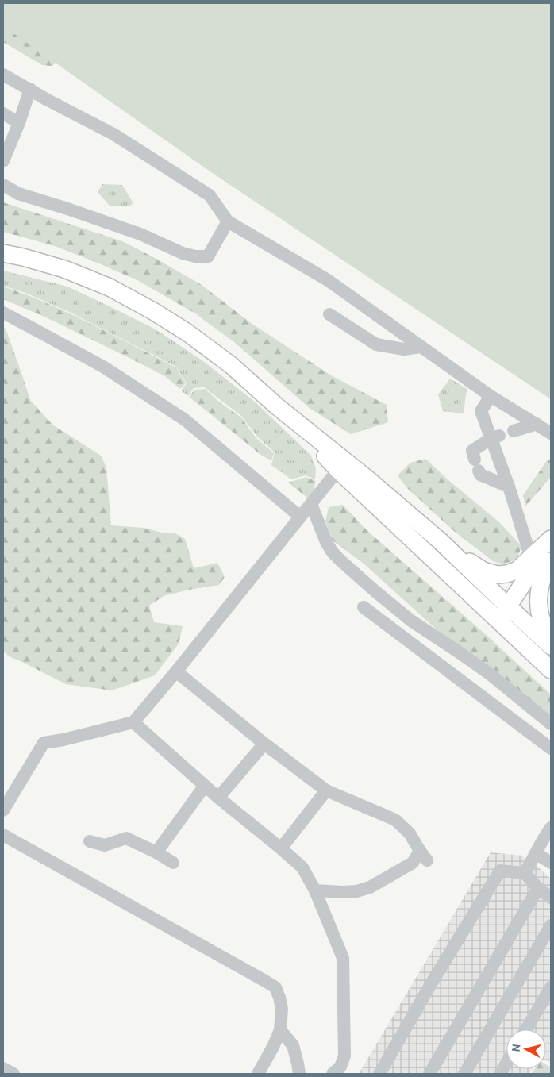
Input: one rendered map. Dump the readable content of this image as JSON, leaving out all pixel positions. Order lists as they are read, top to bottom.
{
  "north": "left"
}
